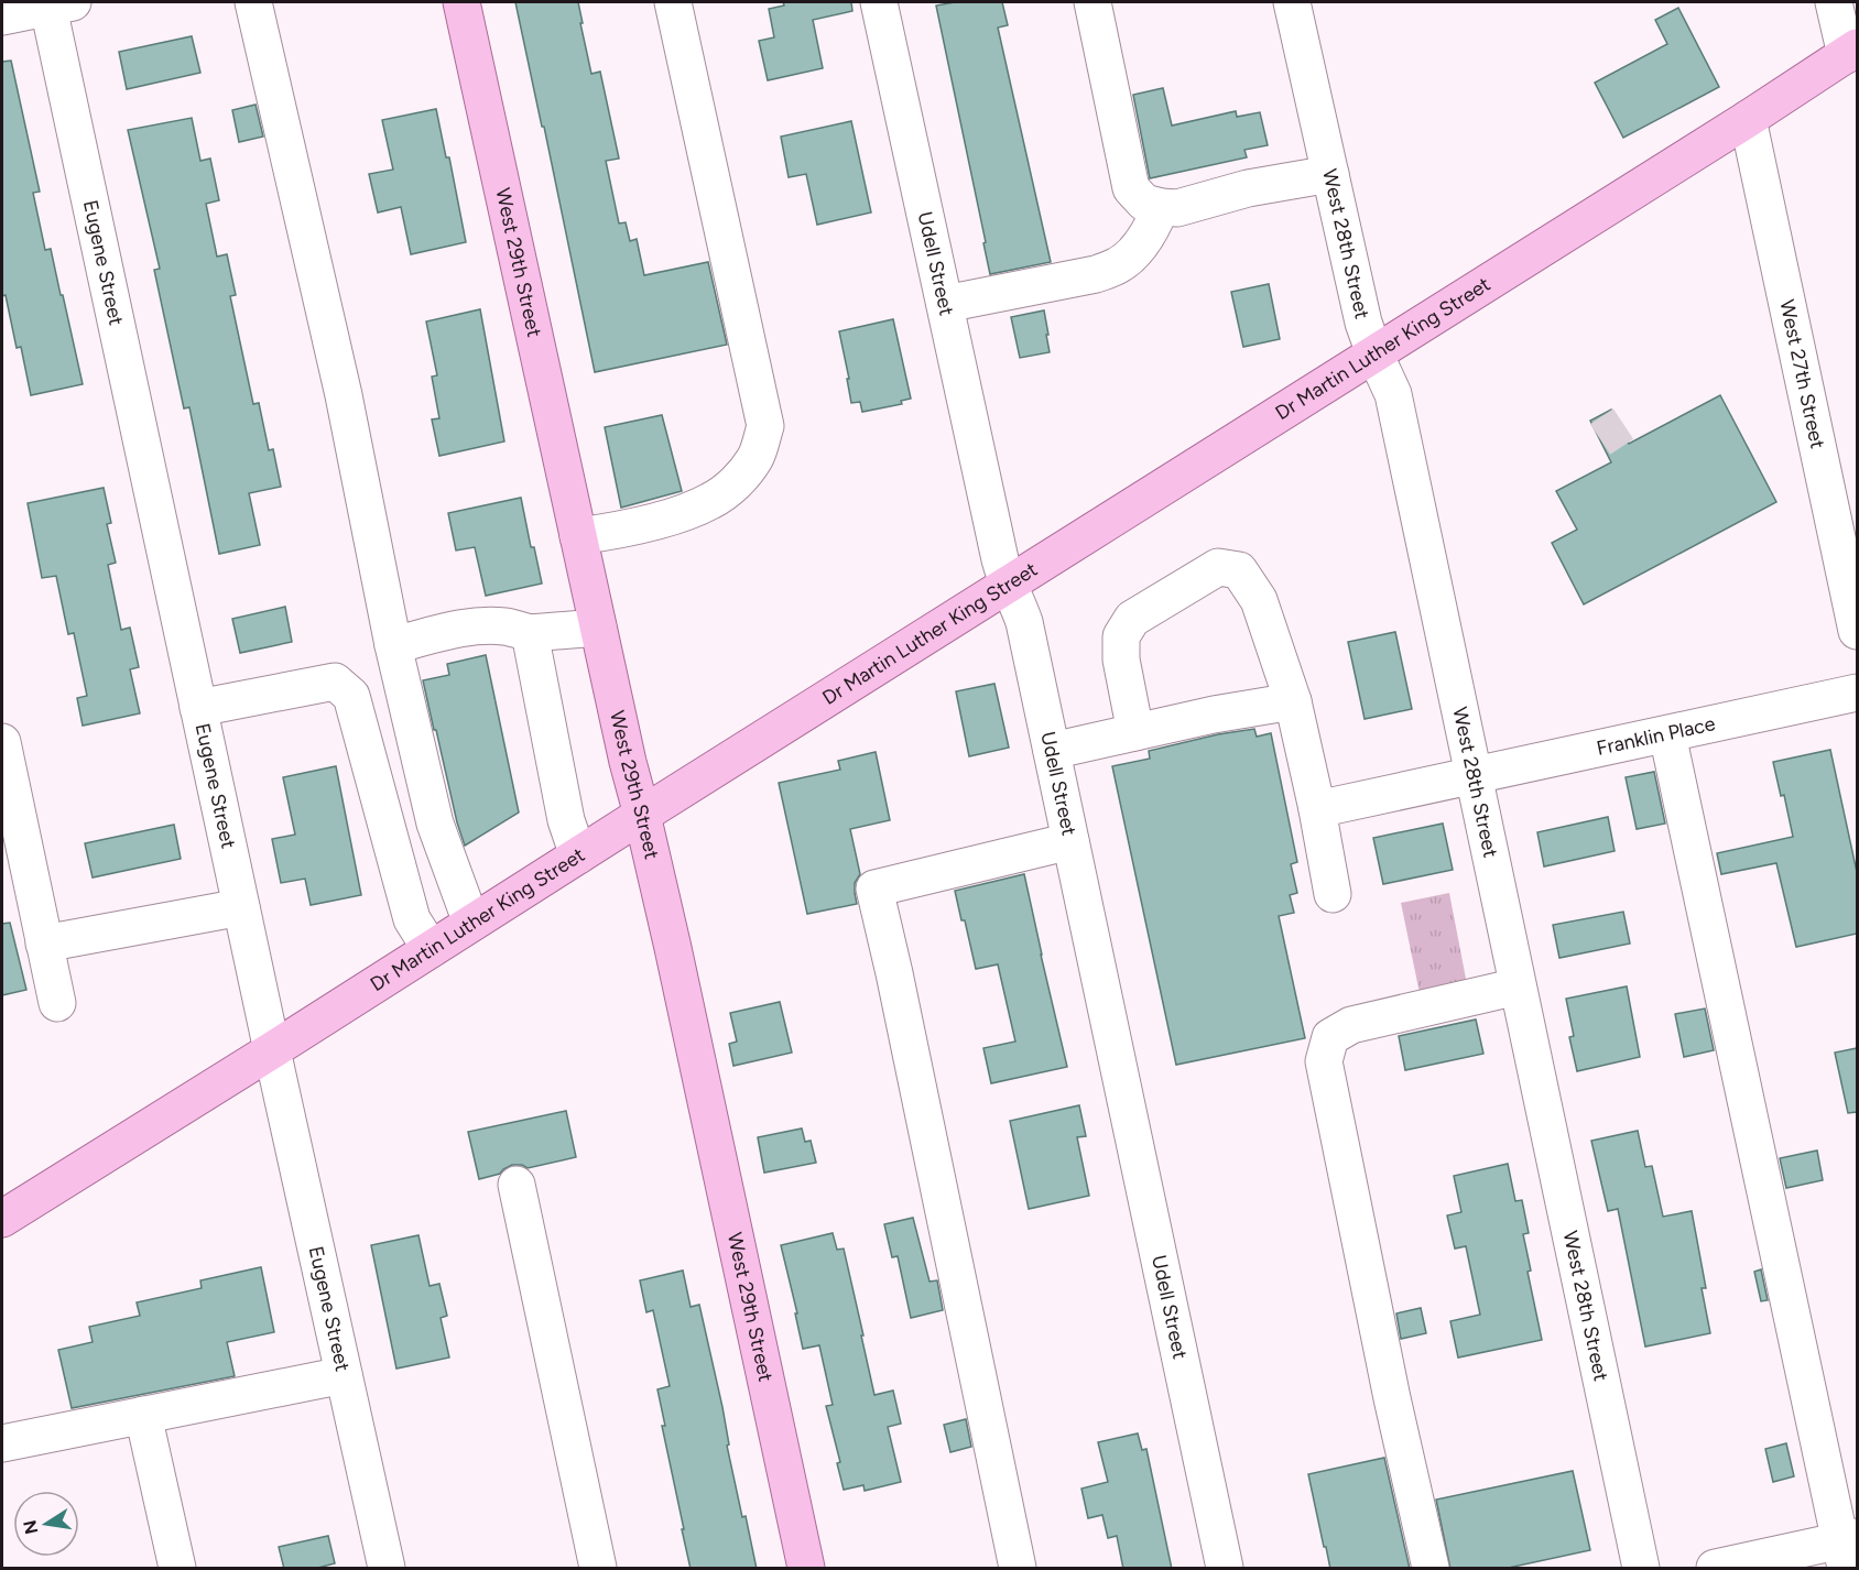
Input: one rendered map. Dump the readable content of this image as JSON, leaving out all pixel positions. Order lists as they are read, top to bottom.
{
  "streets": {
    "main road": ["West 29th Street", "Dr Martin Luther King Street"],
    "street": [
      "West 28th Street",
      "Eugene Street",
      "Udell Street",
      "West 27th Street",
      "Franklin Place"
    ]
  },
  "crossings": [
    ["West 28th Street", "Dr Martin Luther King Street"],
    ["West 28th Street", "Franklin Place"],
    ["Eugene Street", "Dr Martin Luther King Street"],
    ["West 29th Street", "Dr Martin Luther King Street"],
    ["Udell Street", "Dr Martin Luther King Street"],
    ["Dr Martin Luther King Street", "West 27th Street"]
  ],
  "north": "left"
}
